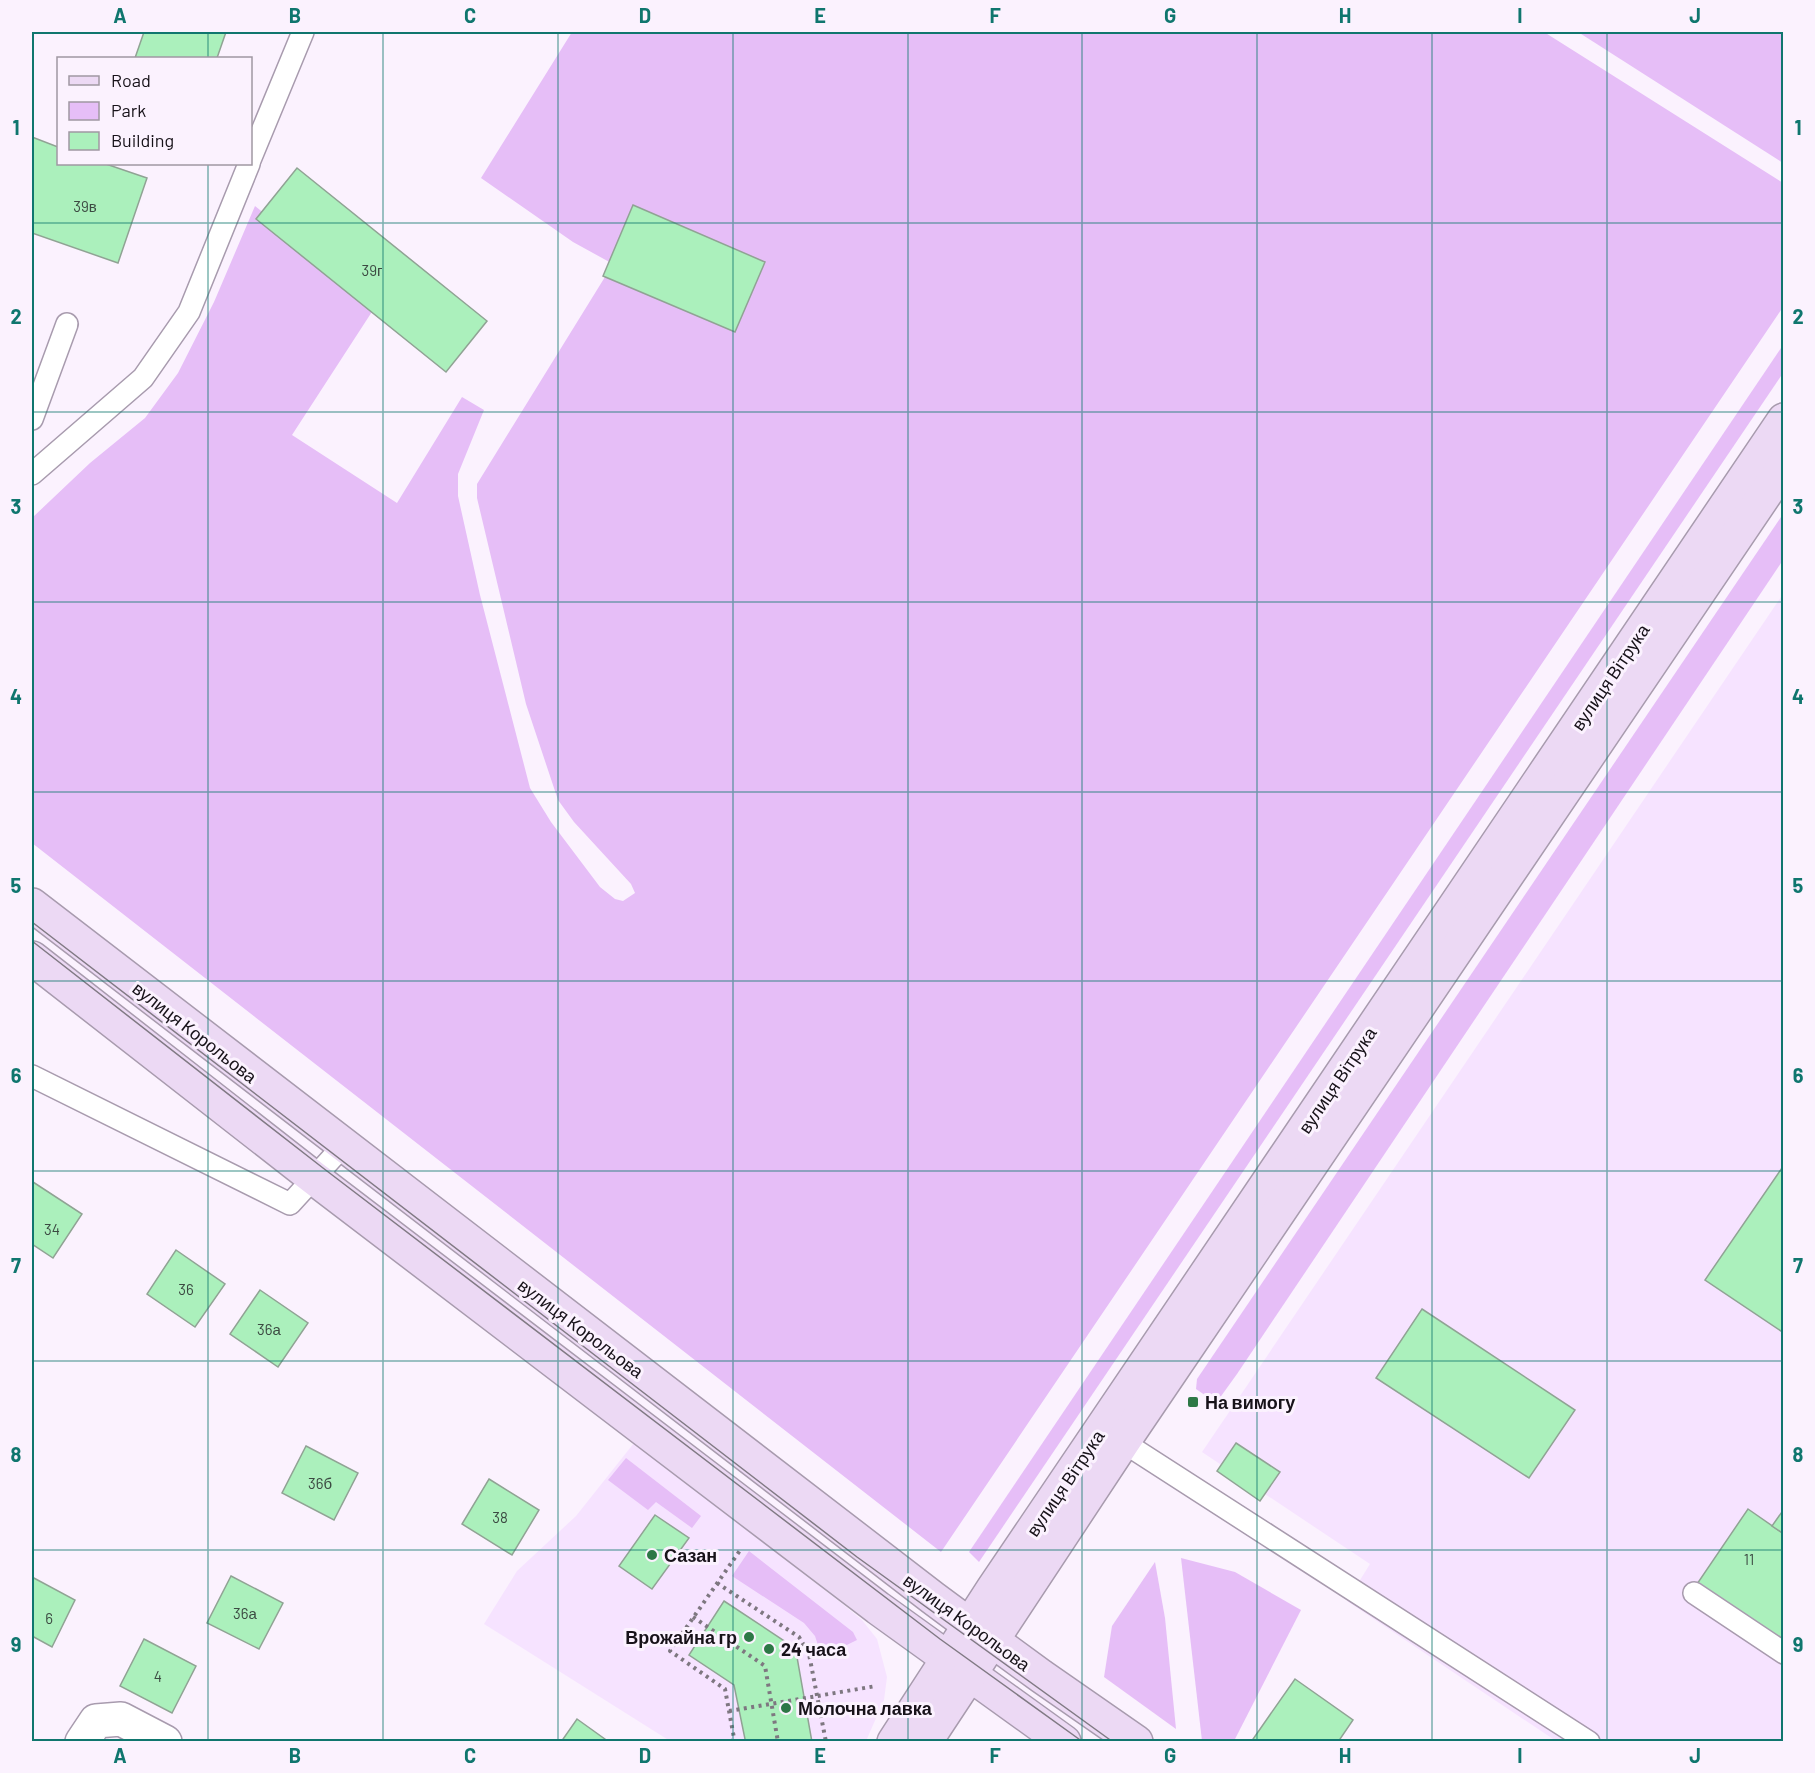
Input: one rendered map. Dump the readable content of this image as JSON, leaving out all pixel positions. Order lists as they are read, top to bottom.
{
  "streets": {
    "main road": ["вулиця Вітрука", "вулиця Корольова"]
  },
  "crossings": [
    ["вулиця Вітрука", "вулиця Корольова"]
  ],
  "places": {
    "transit": ["На вимогу"],
    "other": [
      "Сазан",
      "Врожайна гр",
      "24 часа",
      "Молочна лавка"
    ]
  },
  "house_numbers": [
    "39в",
    "39г",
    "34",
    "36",
    "36а",
    "36б",
    "38",
    "11",
    "36а",
    "6",
    "4"
  ],
  "legend": ["Road", "Park", "Building"],
  "grid": {
    "columns": [
      "A",
      "B",
      "C",
      "D",
      "E",
      "F",
      "G",
      "H",
      "I",
      "J"
    ],
    "rows": [
      "1",
      "2",
      "3",
      "4",
      "5",
      "6",
      "7",
      "8",
      "9"
    ]
  }
}
